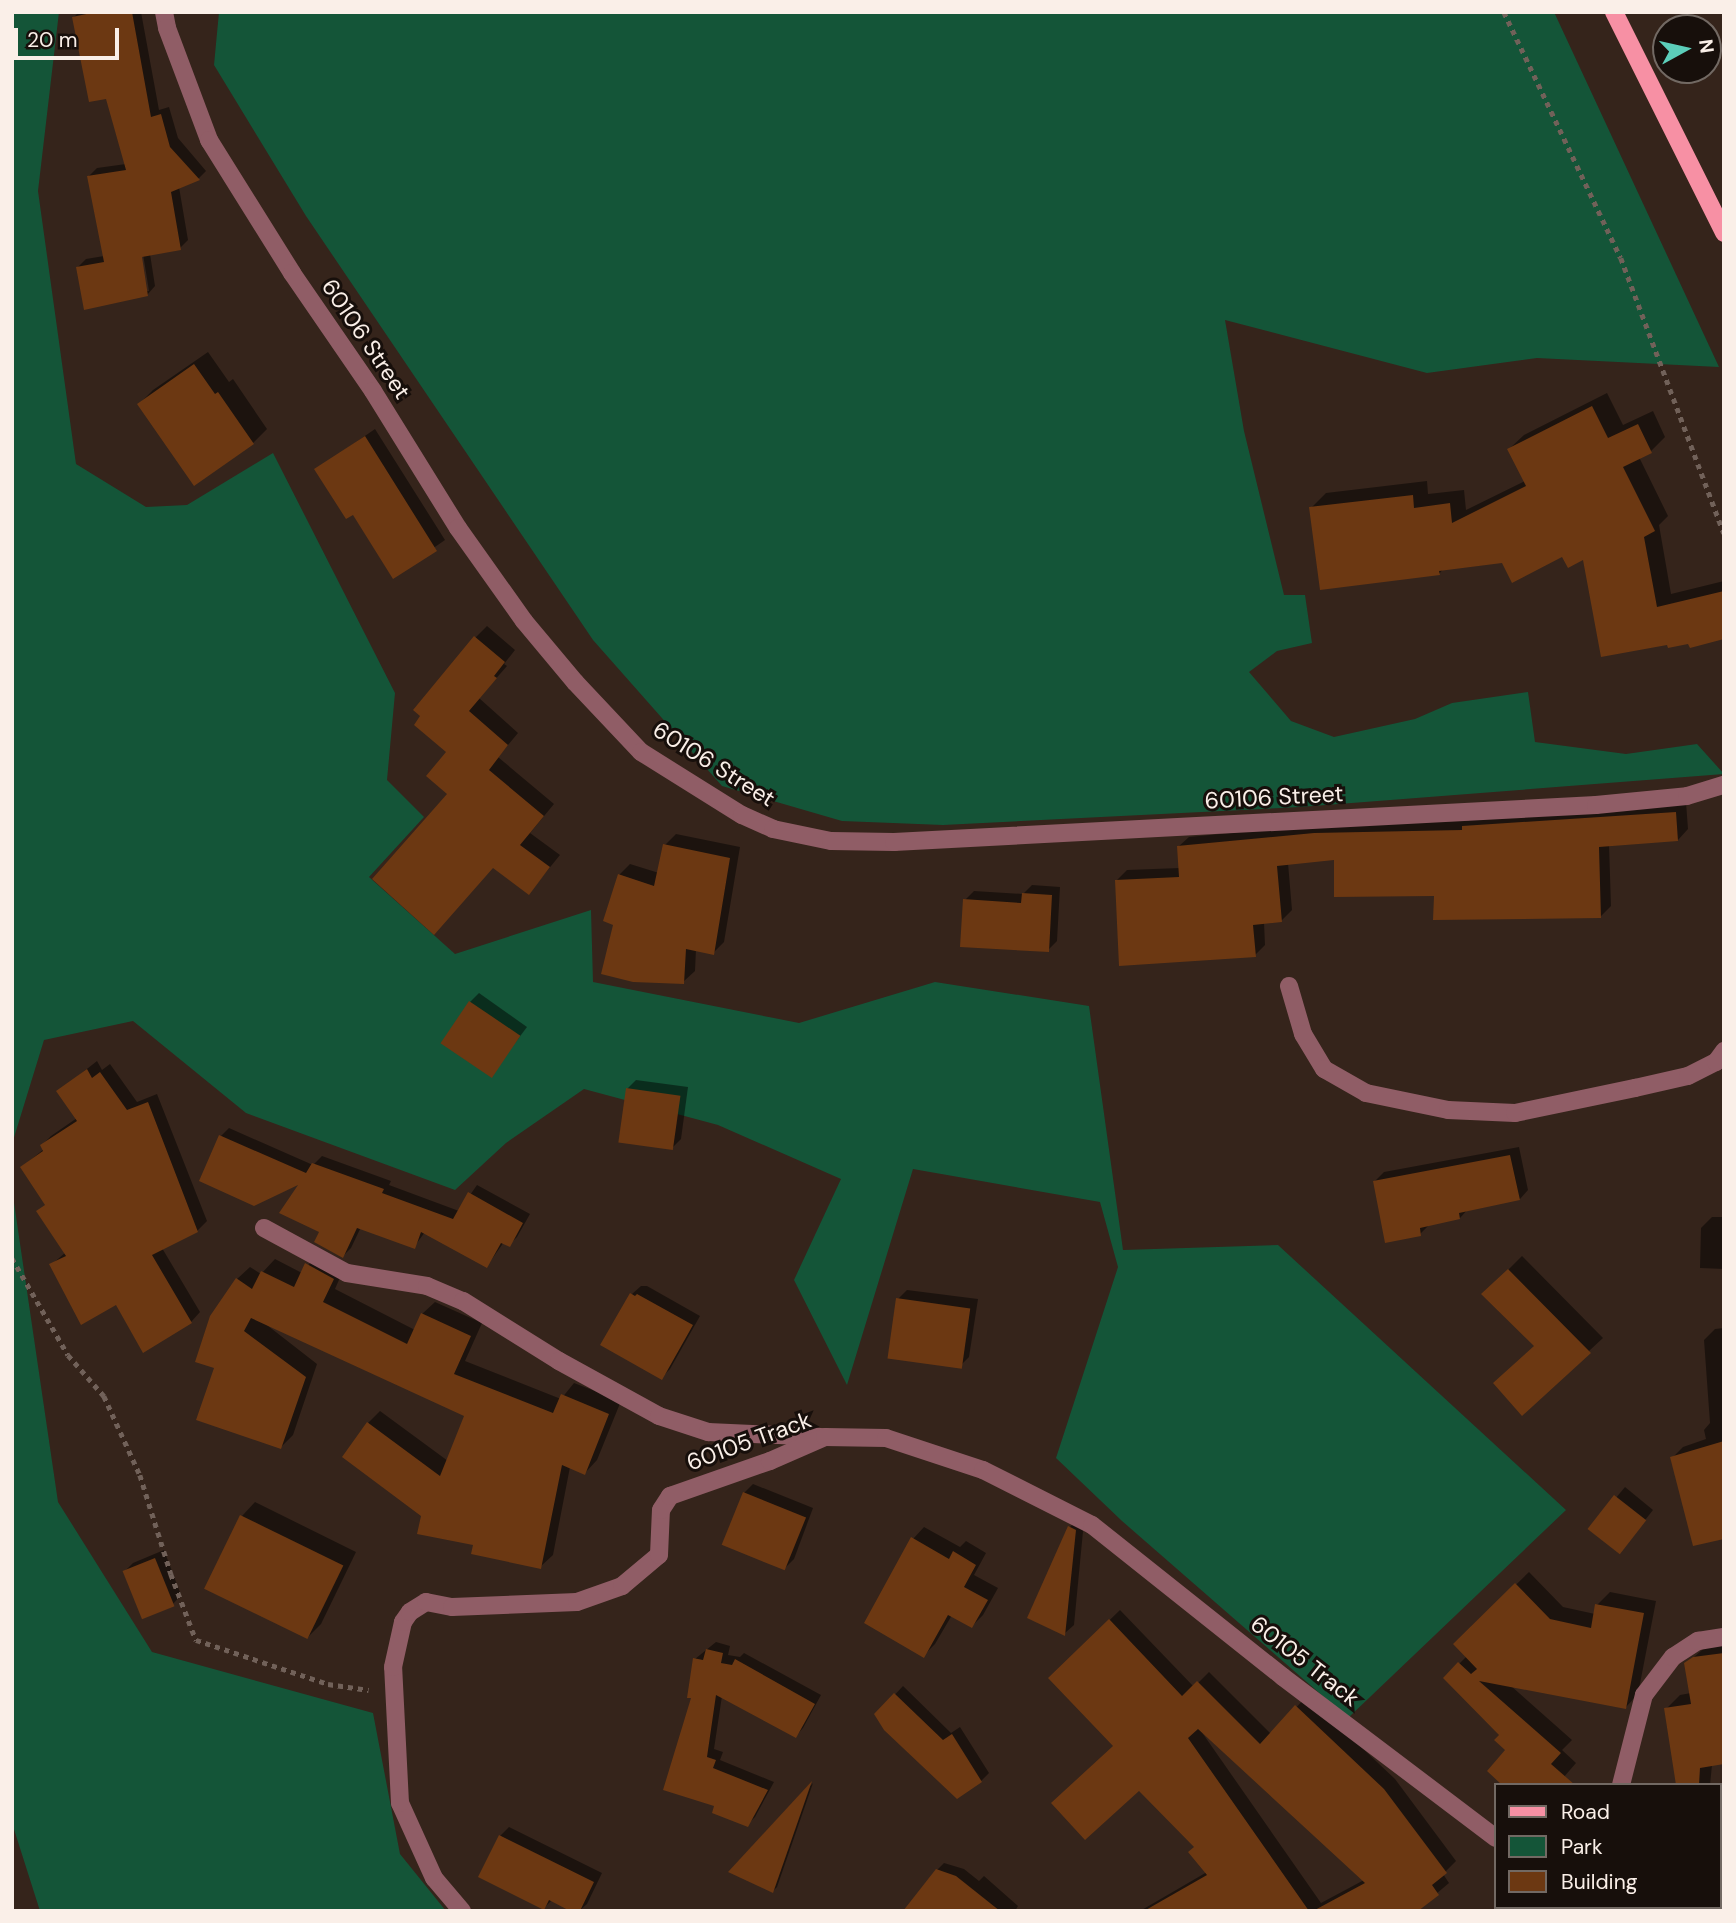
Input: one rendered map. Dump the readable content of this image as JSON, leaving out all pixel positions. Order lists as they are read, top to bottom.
{
  "streets": {
    "street": ["60106 Street", "60105 Track"]
  },
  "legend": ["Road", "Park", "Building"],
  "scale_bar": "20 m",
  "north": "right"
}
